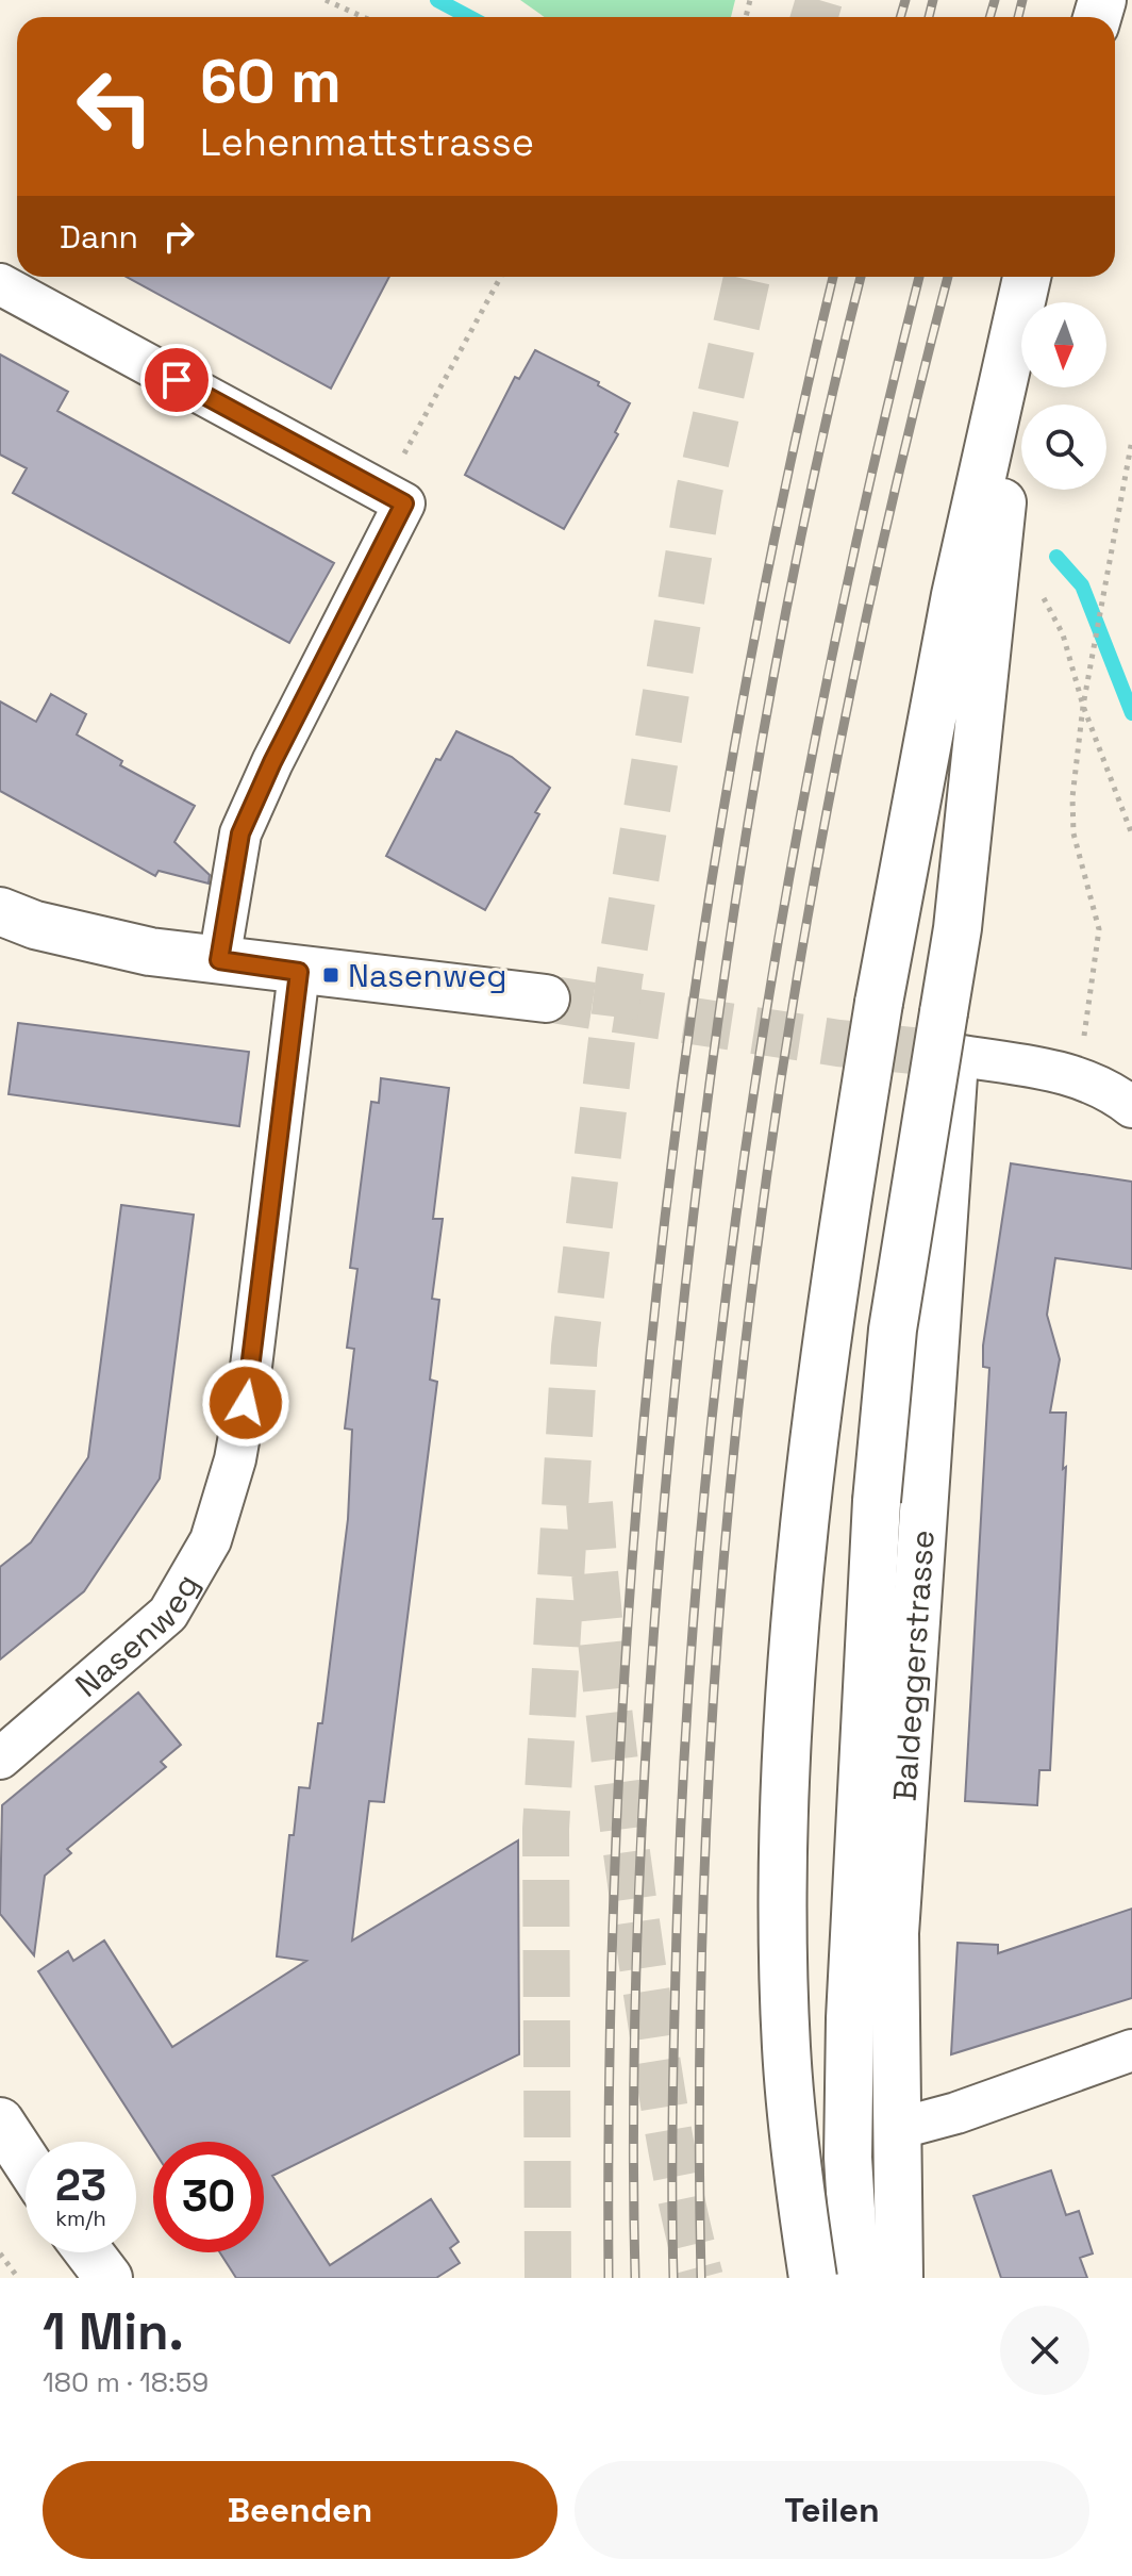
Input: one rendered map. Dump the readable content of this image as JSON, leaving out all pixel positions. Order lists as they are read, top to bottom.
{
  "streets": {
    "main road": ["Baldeggerstrasse"],
    "street": ["Nasenweg"]
  },
  "places": {
    "transit": ["Nasenweg"]
  },
  "north": "bottom",
  "page": {
    "turn": ["60 m", "Lehenmattstrasse"],
    "then": "Dann",
    "speed": "23 km/h",
    "limit": "30",
    "heading": ["1 Min.", "180 m · 18:59"],
    "buttons": ["Beenden", "Teilen"]
  }
}
